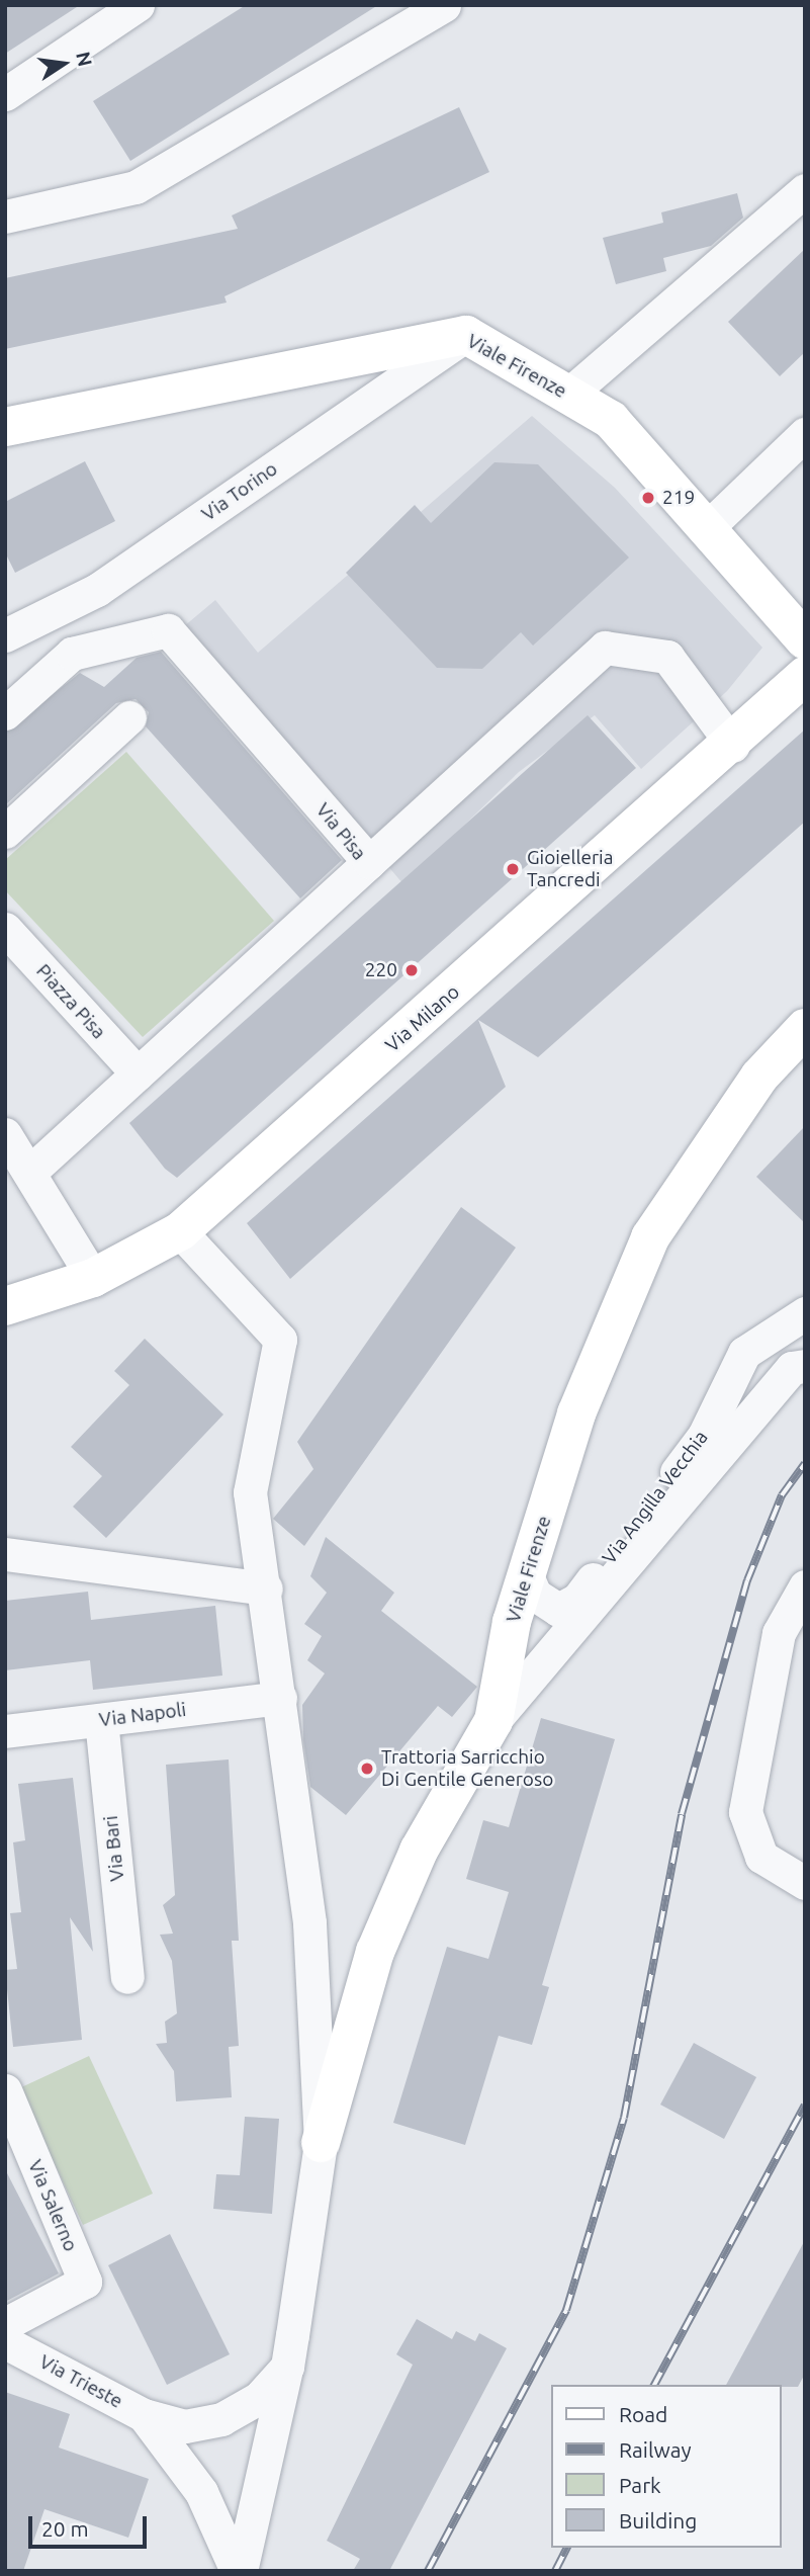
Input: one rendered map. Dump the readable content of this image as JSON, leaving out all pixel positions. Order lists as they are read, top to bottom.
{
  "streets": {
    "main road": ["Viale Firenze", "Via Milano"],
    "street": [
      "Via Torino",
      "Via Pisa",
      "Piazza Pisa",
      "Via Angilla Vecchia",
      "Via Napoli",
      "Via Bari",
      "Via Salerno",
      "Via Trieste"
    ]
  },
  "crossings": [
    ["Viale Firenze", "Via Torino"],
    ["Viale Firenze", "Via Angilla Vecchia"],
    ["Via Pisa", "Piazza Pisa"],
    ["Via Napoli", "Via Bari"],
    ["Via Salerno", "Via Trieste"]
  ],
  "places": [
    "219",
    "Gioielleria Tancredi",
    "220",
    "Trattoria Sarricchio Di Gentile Generoso"
  ],
  "legend": [
    "Road",
    "Railway",
    "Park",
    "Building"
  ],
  "scale_bar": "20 m",
  "north": "right"
}
